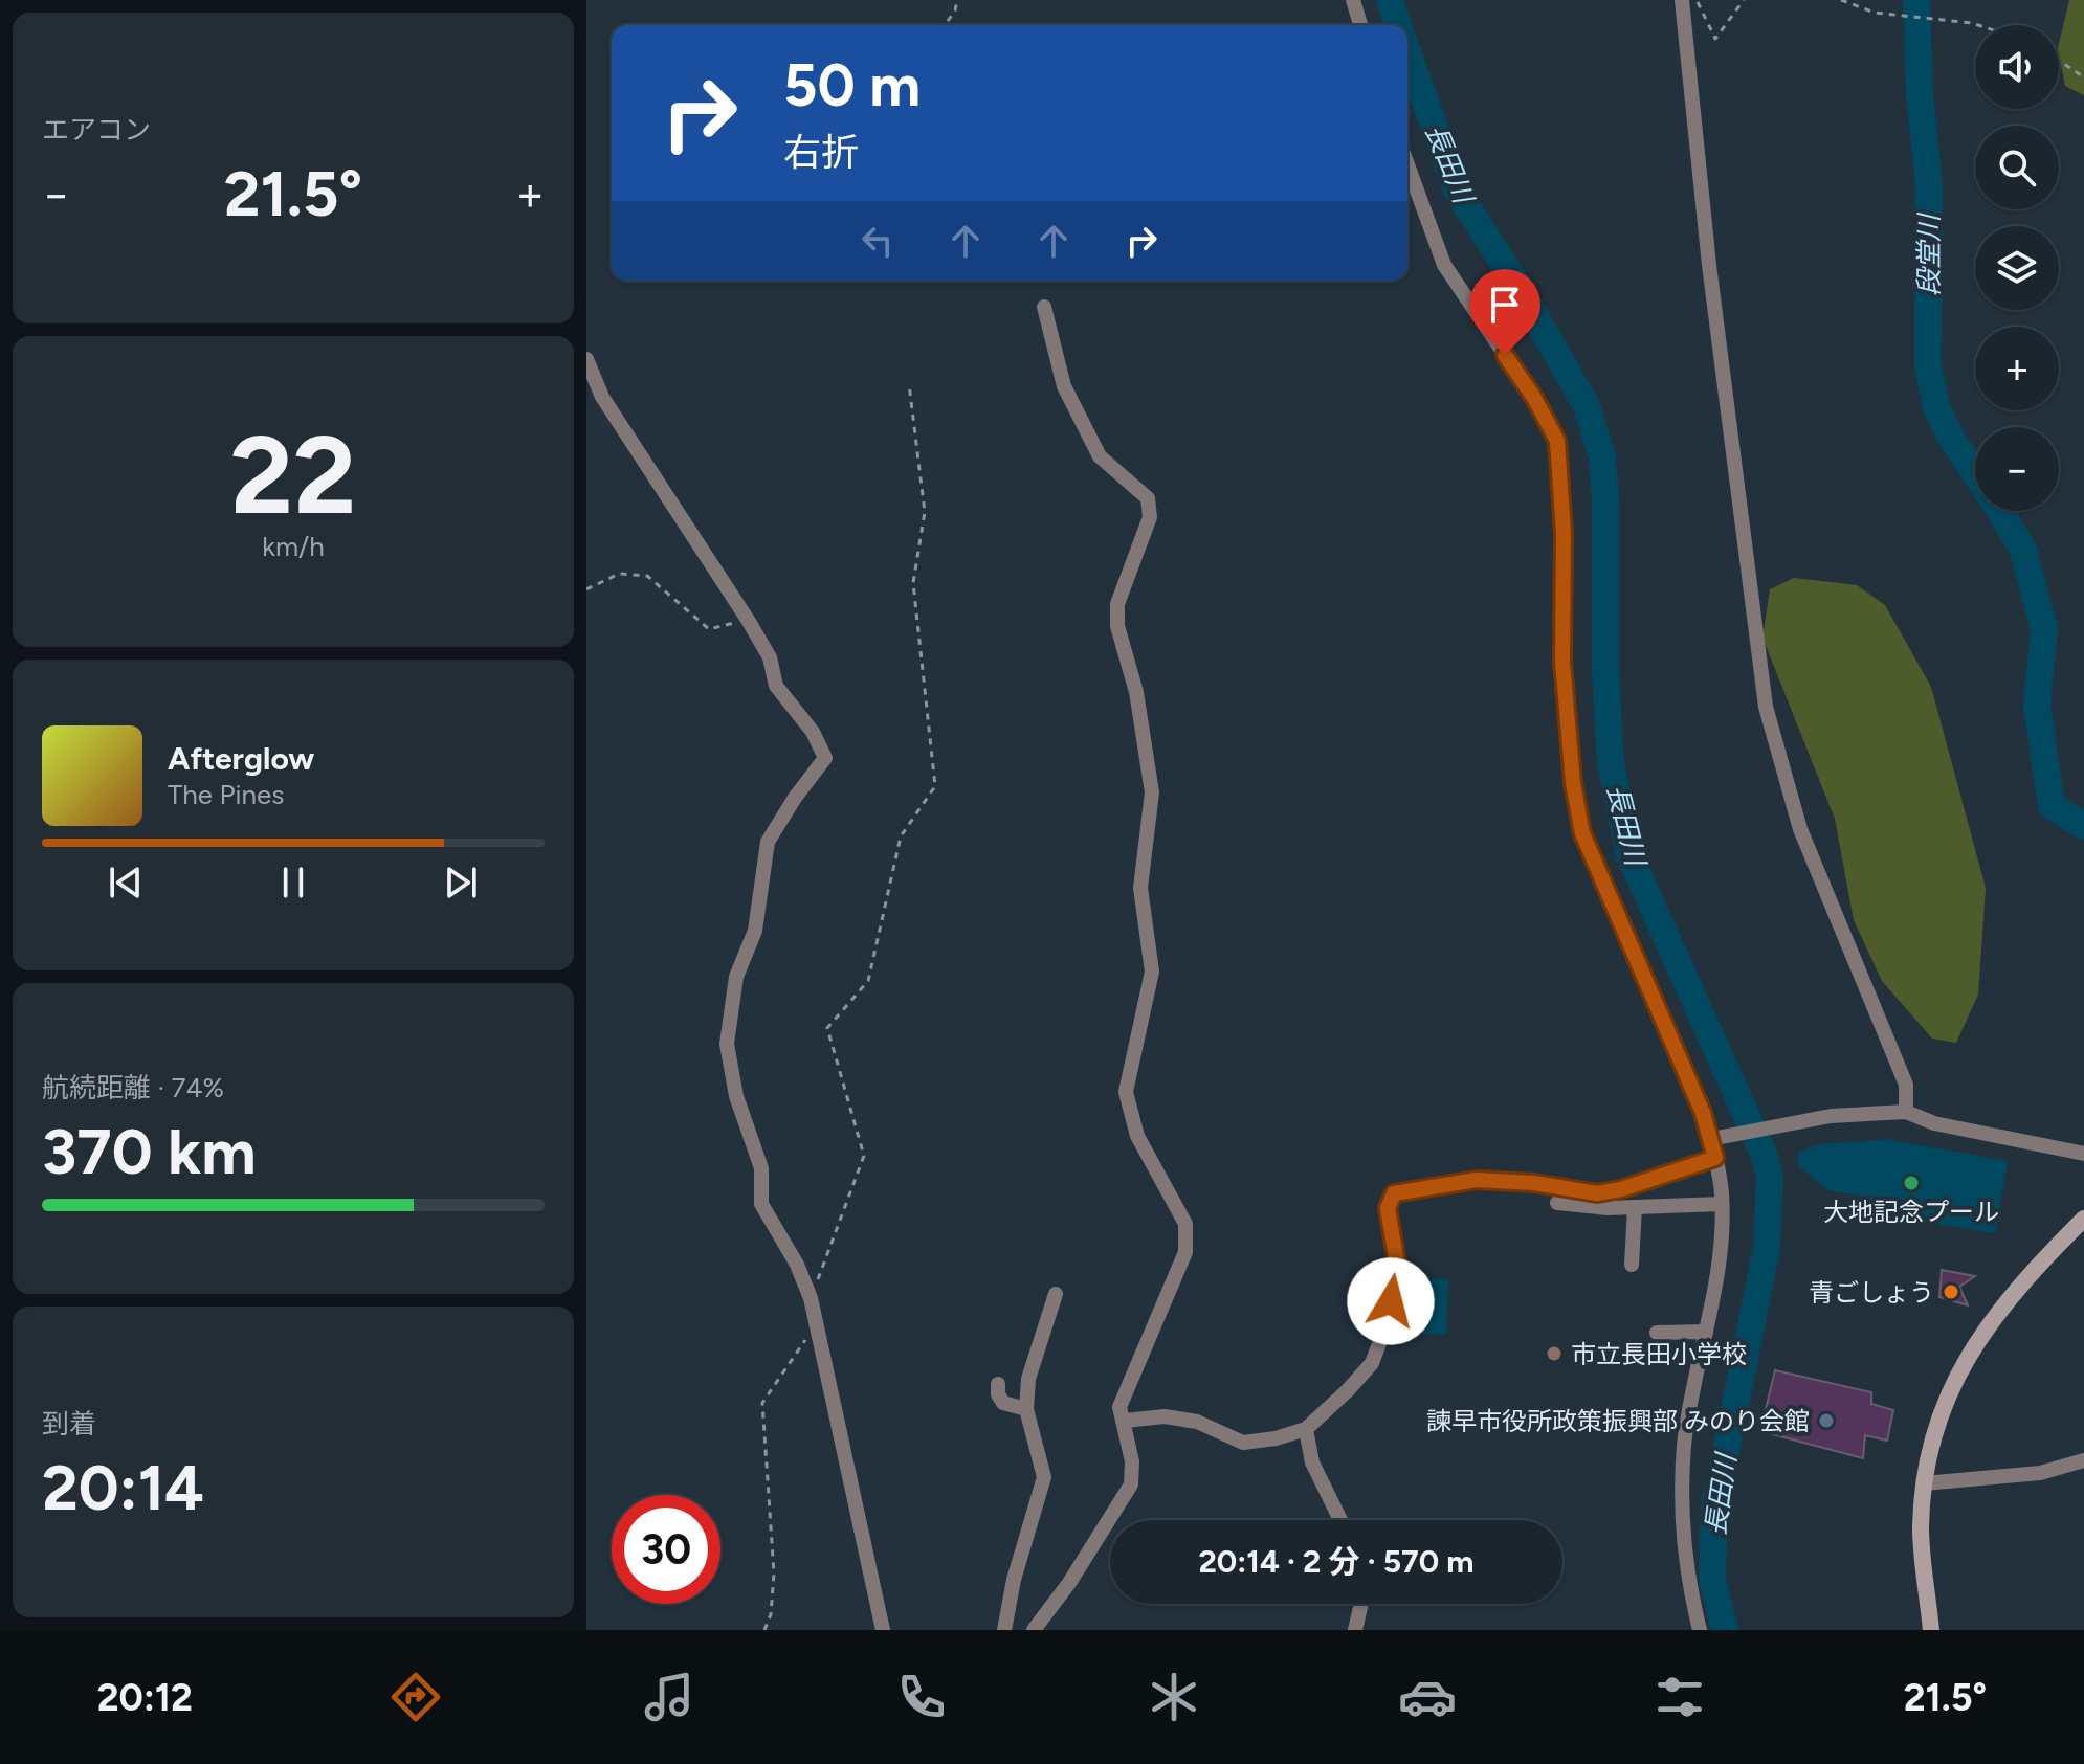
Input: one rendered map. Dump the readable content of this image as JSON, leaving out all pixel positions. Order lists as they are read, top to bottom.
{
  "water": ["長田川", "段堂川"],
  "places": [
    "大地記念プール",
    "青ごしょう",
    "市立長田小学校",
    "諫早市役所政策振興部 みのり会館"
  ],
  "page": {
    "tile": [
      "エアコン",
      ["22", "km/h"],
      ["航続距離 · 74%", "370 km"],
      ["到着", "20:14"]
    ],
    "map_buttons": ["+", "−"],
    "turn": ["50 m", "右折"],
    "heat": ["−", "21.5°", "+"],
    "song": ["Afterglow", "The Pines"],
    "limit": "30",
    "trip": "20:14 · 2 分 · 570 m",
    "tabs": ["20:12", "21.5°"]
  }
}
